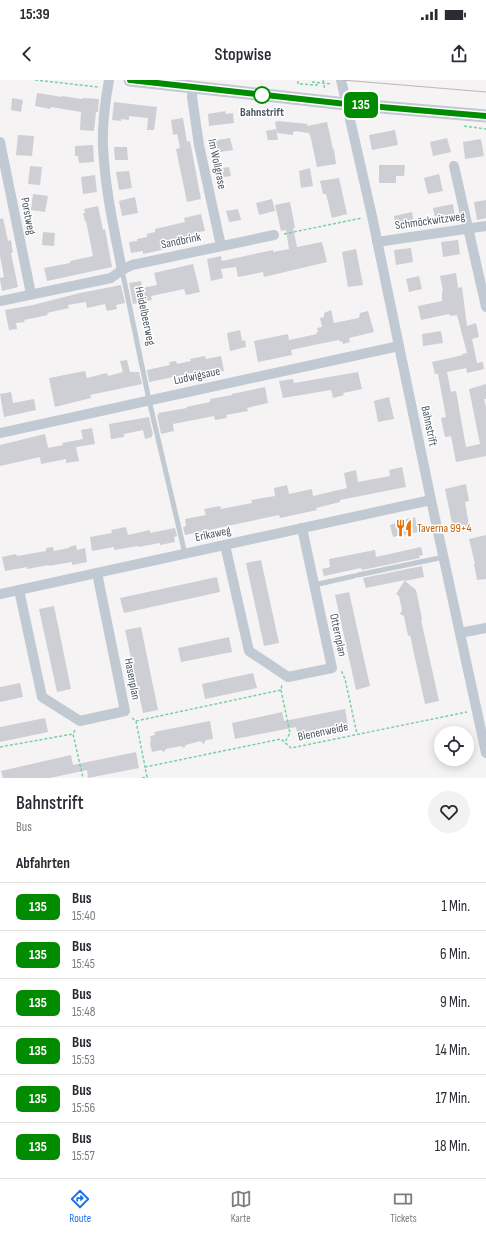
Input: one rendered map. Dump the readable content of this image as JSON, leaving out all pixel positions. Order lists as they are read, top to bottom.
{
  "streets": {
    "street": [
      "Im Wollgrase",
      "Porstweg",
      "Schmöckwitzweg",
      "Sandbrink",
      "Heidelbeerweg",
      "Ludwigsaue",
      "Bahnstrift",
      "Erikaweg",
      "Otternplan",
      "Hasenplan"
    ],
    "path": ["Bienenweide"]
  },
  "crossings": [
    ["Im Wollgrase", "Sandbrink"],
    ["Porstweg", "Sandbrink"],
    ["Schmöckwitzweg", "Bahnstrift"],
    ["Sandbrink", "Heidelbeerweg"],
    ["Heidelbeerweg", "Ludwigsaue"],
    ["Heidelbeerweg", "Erikaweg"],
    ["Ludwigsaue", "Bahnstrift"],
    ["Bahnstrift", "Erikaweg"],
    ["Bahnstrift", "Bienenweide"],
    ["Erikaweg", "Otternplan"],
    ["Erikaweg", "Hasenplan"]
  ],
  "places": {
    "other": ["Bahnstrift"],
    "restaurant": ["Taverna 99+4"]
  },
  "lines": ["bus line 135"],
  "page": {
    "status": "15:39",
    "header": "Stopwise",
    "on_map": "135",
    "heading": [
      ["Bahnstrift", "Bus"],
      "Abfahrten"
    ],
    "list": [
      {
        "mark": "135",
        "name": "Bus",
        "note": "15:40",
        "value": "1 Min."
      },
      {
        "mark": "135",
        "name": "Bus",
        "note": "15:45",
        "value": "6 Min."
      },
      {
        "mark": "135",
        "name": "Bus",
        "note": "15:48",
        "value": "9 Min."
      },
      {
        "mark": "135",
        "name": "Bus",
        "note": "15:53",
        "value": "14 Min."
      },
      {
        "mark": "135",
        "name": "Bus",
        "note": "15:56",
        "value": "17 Min."
      },
      {
        "mark": "135",
        "name": "Bus",
        "note": "15:57",
        "value": "18 Min."
      }
    ],
    "tabs": ["Route", "Karte", "Tickets"]
  }
}
